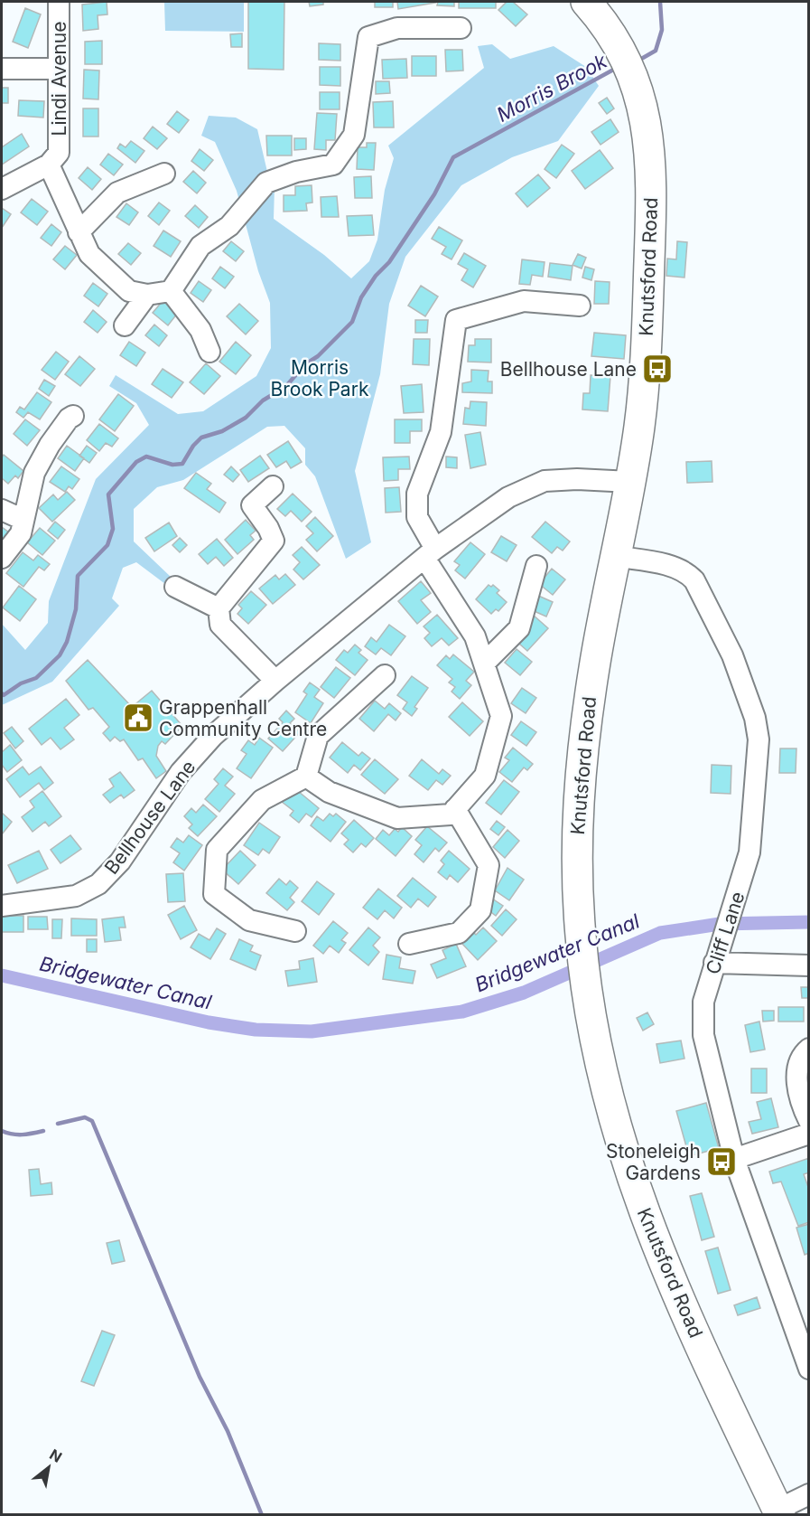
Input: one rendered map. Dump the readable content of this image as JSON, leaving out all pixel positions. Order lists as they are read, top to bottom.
{
  "streets": {
    "highway": ["Knutsford Road"],
    "street": ["Lindi Avenue", "Bellhouse Lane", "Cliff Lane"]
  },
  "crossings": [
    ["Knutsford Road", "Bellhouse Lane"],
    ["Knutsford Road", "Cliff Lane"]
  ],
  "water": ["Morris Brook", "Bridgewater Canal"],
  "parks": ["Morris Brook Park"],
  "places": {
    "bus stop": ["Bellhouse Lane", "Stoneleigh Gardens"],
    "public building": ["Grappenhall Community Centre"]
  },
  "north": "top right"
}
